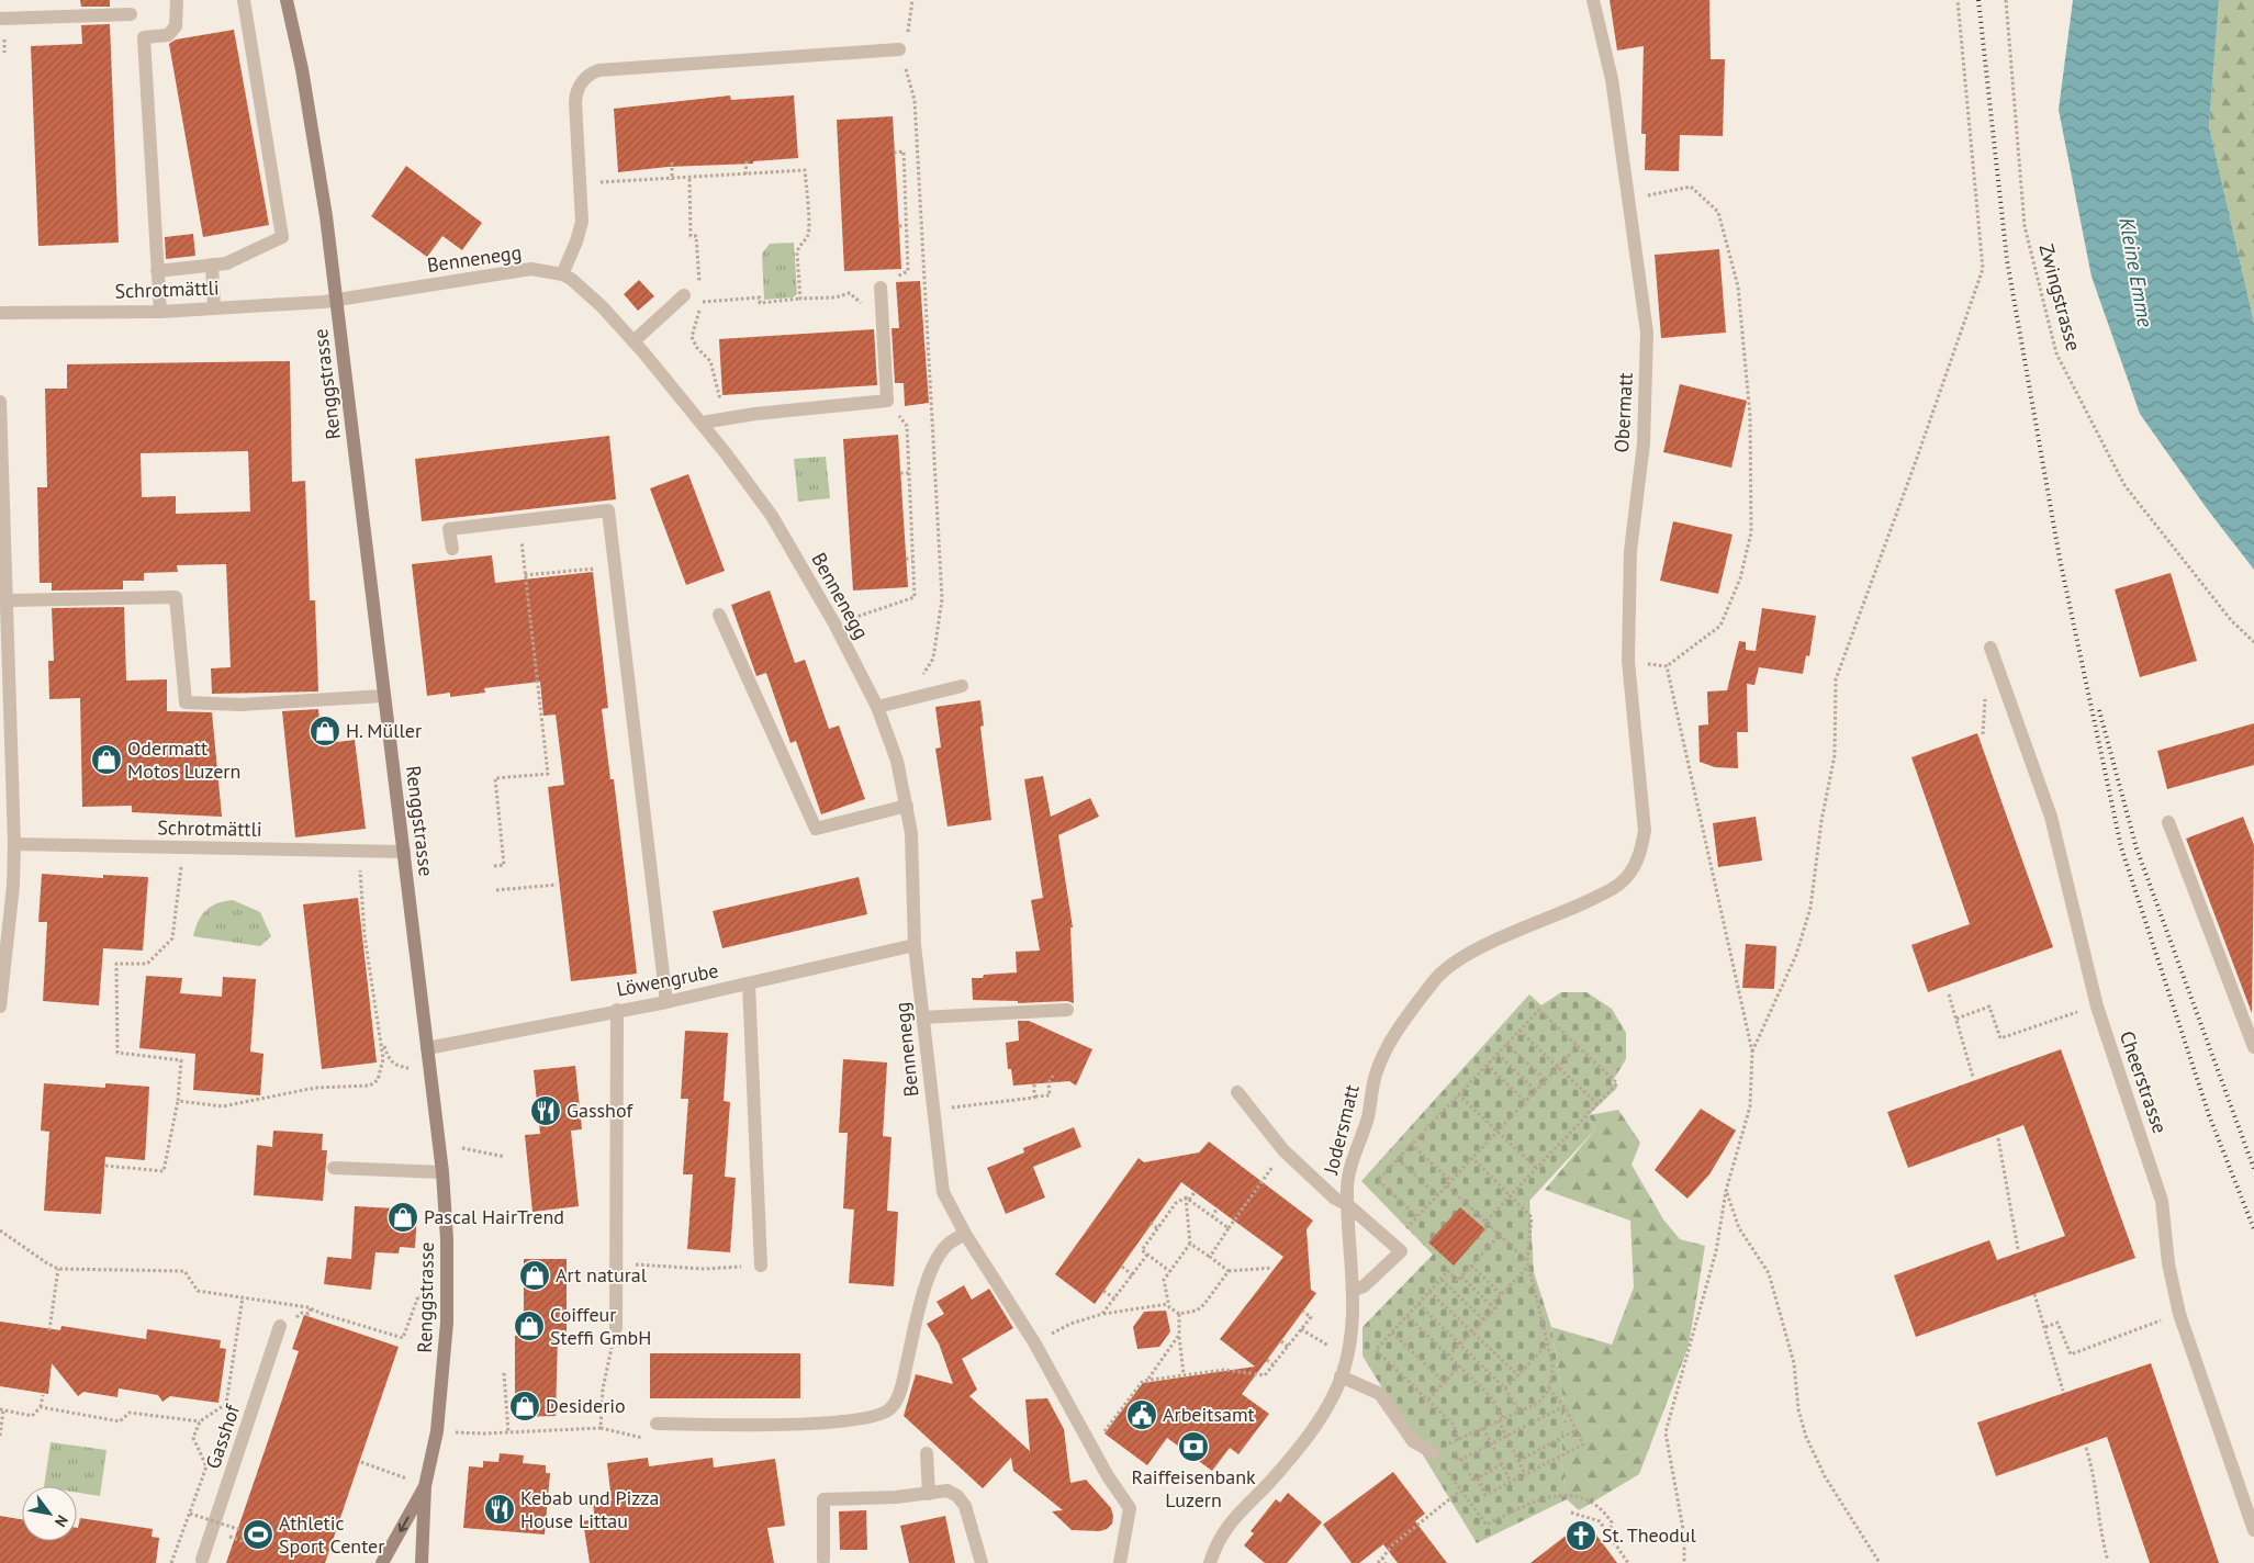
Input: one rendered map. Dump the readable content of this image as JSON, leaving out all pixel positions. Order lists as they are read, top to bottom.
{
  "streets": {
    "main road": ["Renggstrasse"],
    "street": [
      "Bennenegg",
      "Schrotmättli",
      "Obermatt",
      "Löwengrube",
      "Cheerstrasse",
      "Jodersmatt",
      "Gasshof"
    ],
    "path": ["Zwingstrasse"]
  },
  "crossings": [
    ["Bennenegg", "Schrotmättli"],
    ["Bennenegg", "Renggstrasse"],
    ["Bennenegg", "Löwengrube"],
    ["Schrotmättli", "Renggstrasse"],
    ["Renggstrasse", "Löwengrube"],
    ["Obermatt", "Jodersmatt"]
  ],
  "water": ["Kleine Emme"],
  "places": {
    "shop": [
      "H. Müller",
      "Odermatt Motos Luzern",
      "Pascal HairTrend",
      "Art natural",
      "Coiffeur Steffi GmbH",
      "Desiderio"
    ],
    "restaurant": ["Gasshof", "Kebab und Pizza House Littau"],
    "public building": ["Arbeitsamt"],
    "bank": ["Raiffeisenbank Luzern"],
    "sports": ["Athletic Sport Center"],
    "church": ["St. Theodul"]
  },
  "north": "bottom right"
}
